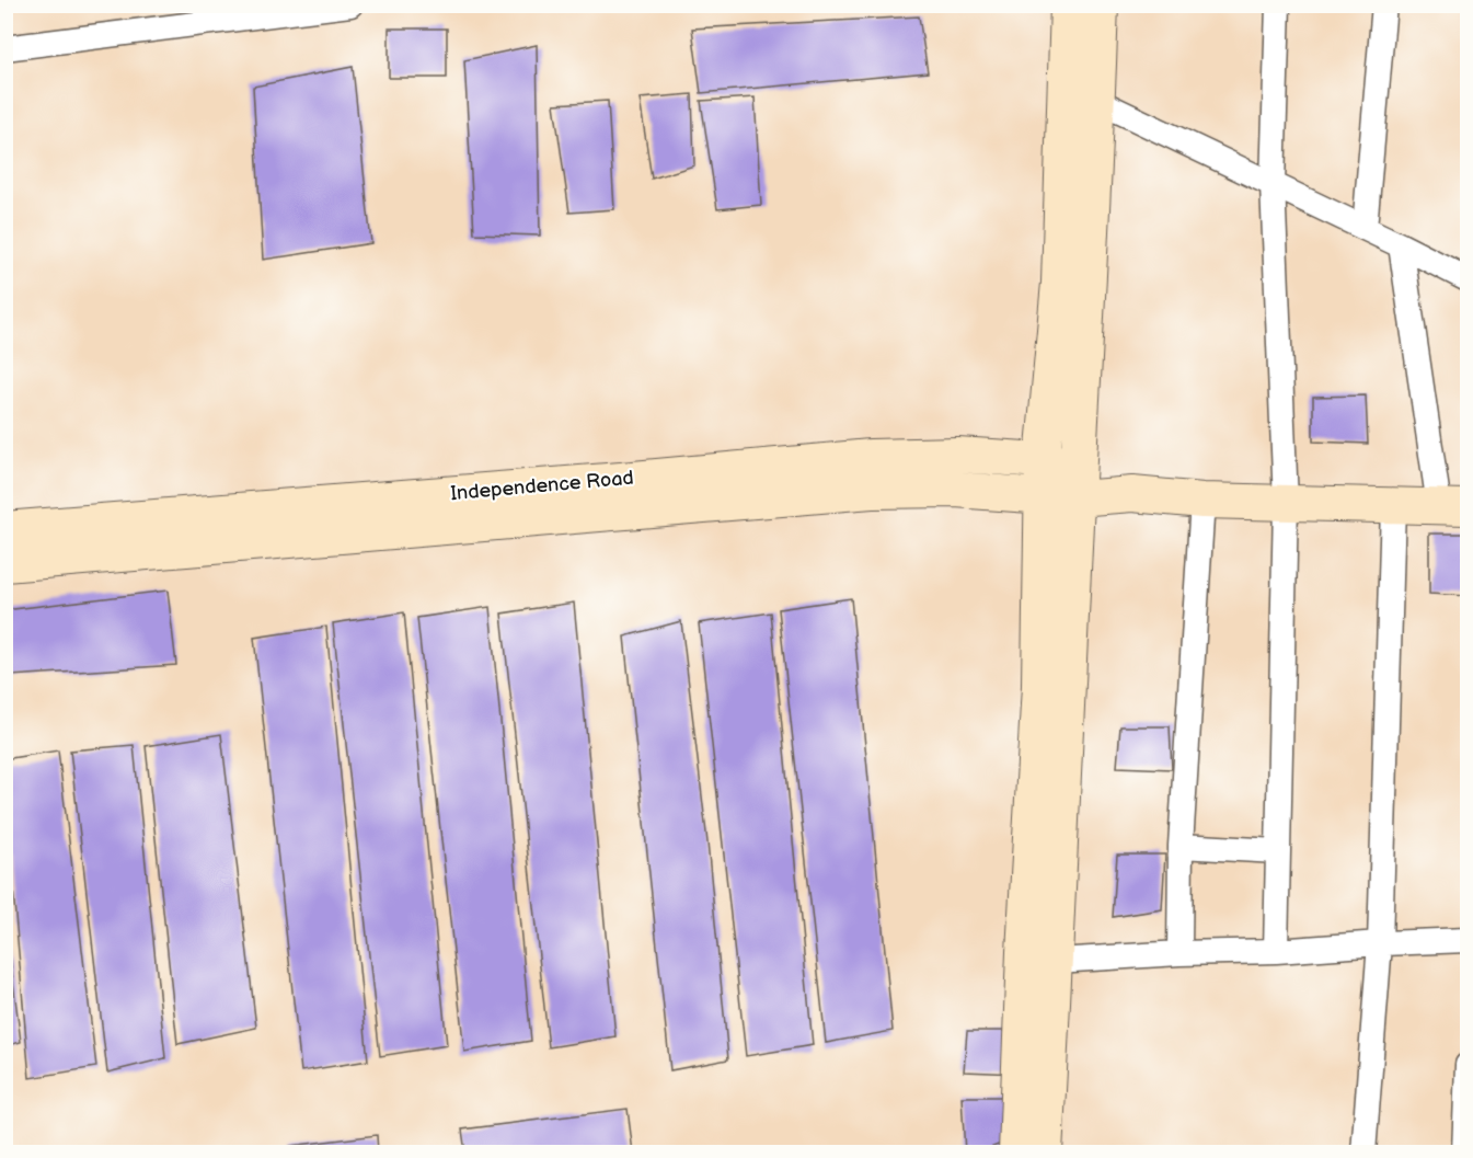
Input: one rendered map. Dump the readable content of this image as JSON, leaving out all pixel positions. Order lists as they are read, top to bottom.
{
  "streets": {
    "main road": ["Independence Road"]
  }
}
